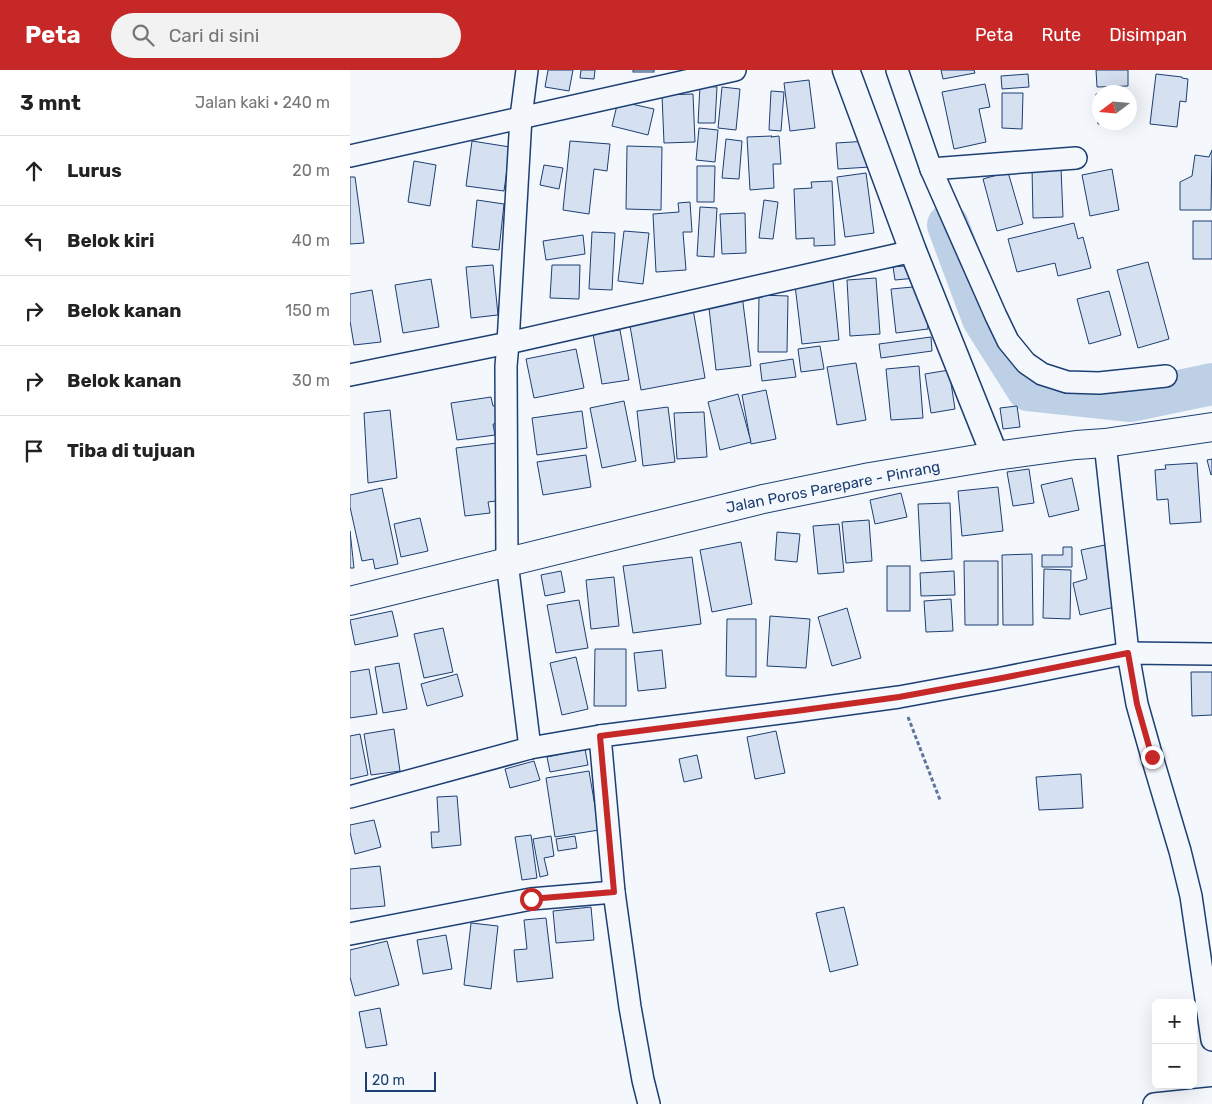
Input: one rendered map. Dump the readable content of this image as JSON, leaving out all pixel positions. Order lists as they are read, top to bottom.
{
  "streets": {
    "highway": ["Jalan Poros Parepare - Pinrang"]
  },
  "scale_bar": "20 m",
  "north": "left",
  "page": {
    "header": "Peta",
    "search": "Cari di sini",
    "nav": ["Peta", "Rute", "Disimpan"],
    "heading": ["3 mnt", "Jalan kaki · 240 m"],
    "list": [
      ["Lurus", "20 m"],
      ["Belok kiri", "40 m"],
      ["Belok kanan", "150 m"],
      ["Belok kanan", "30 m"],
      "Tiba di tujuan"
    ],
    "map_buttons": ["+", "−"],
    "scale": "20 m"
  }
}
